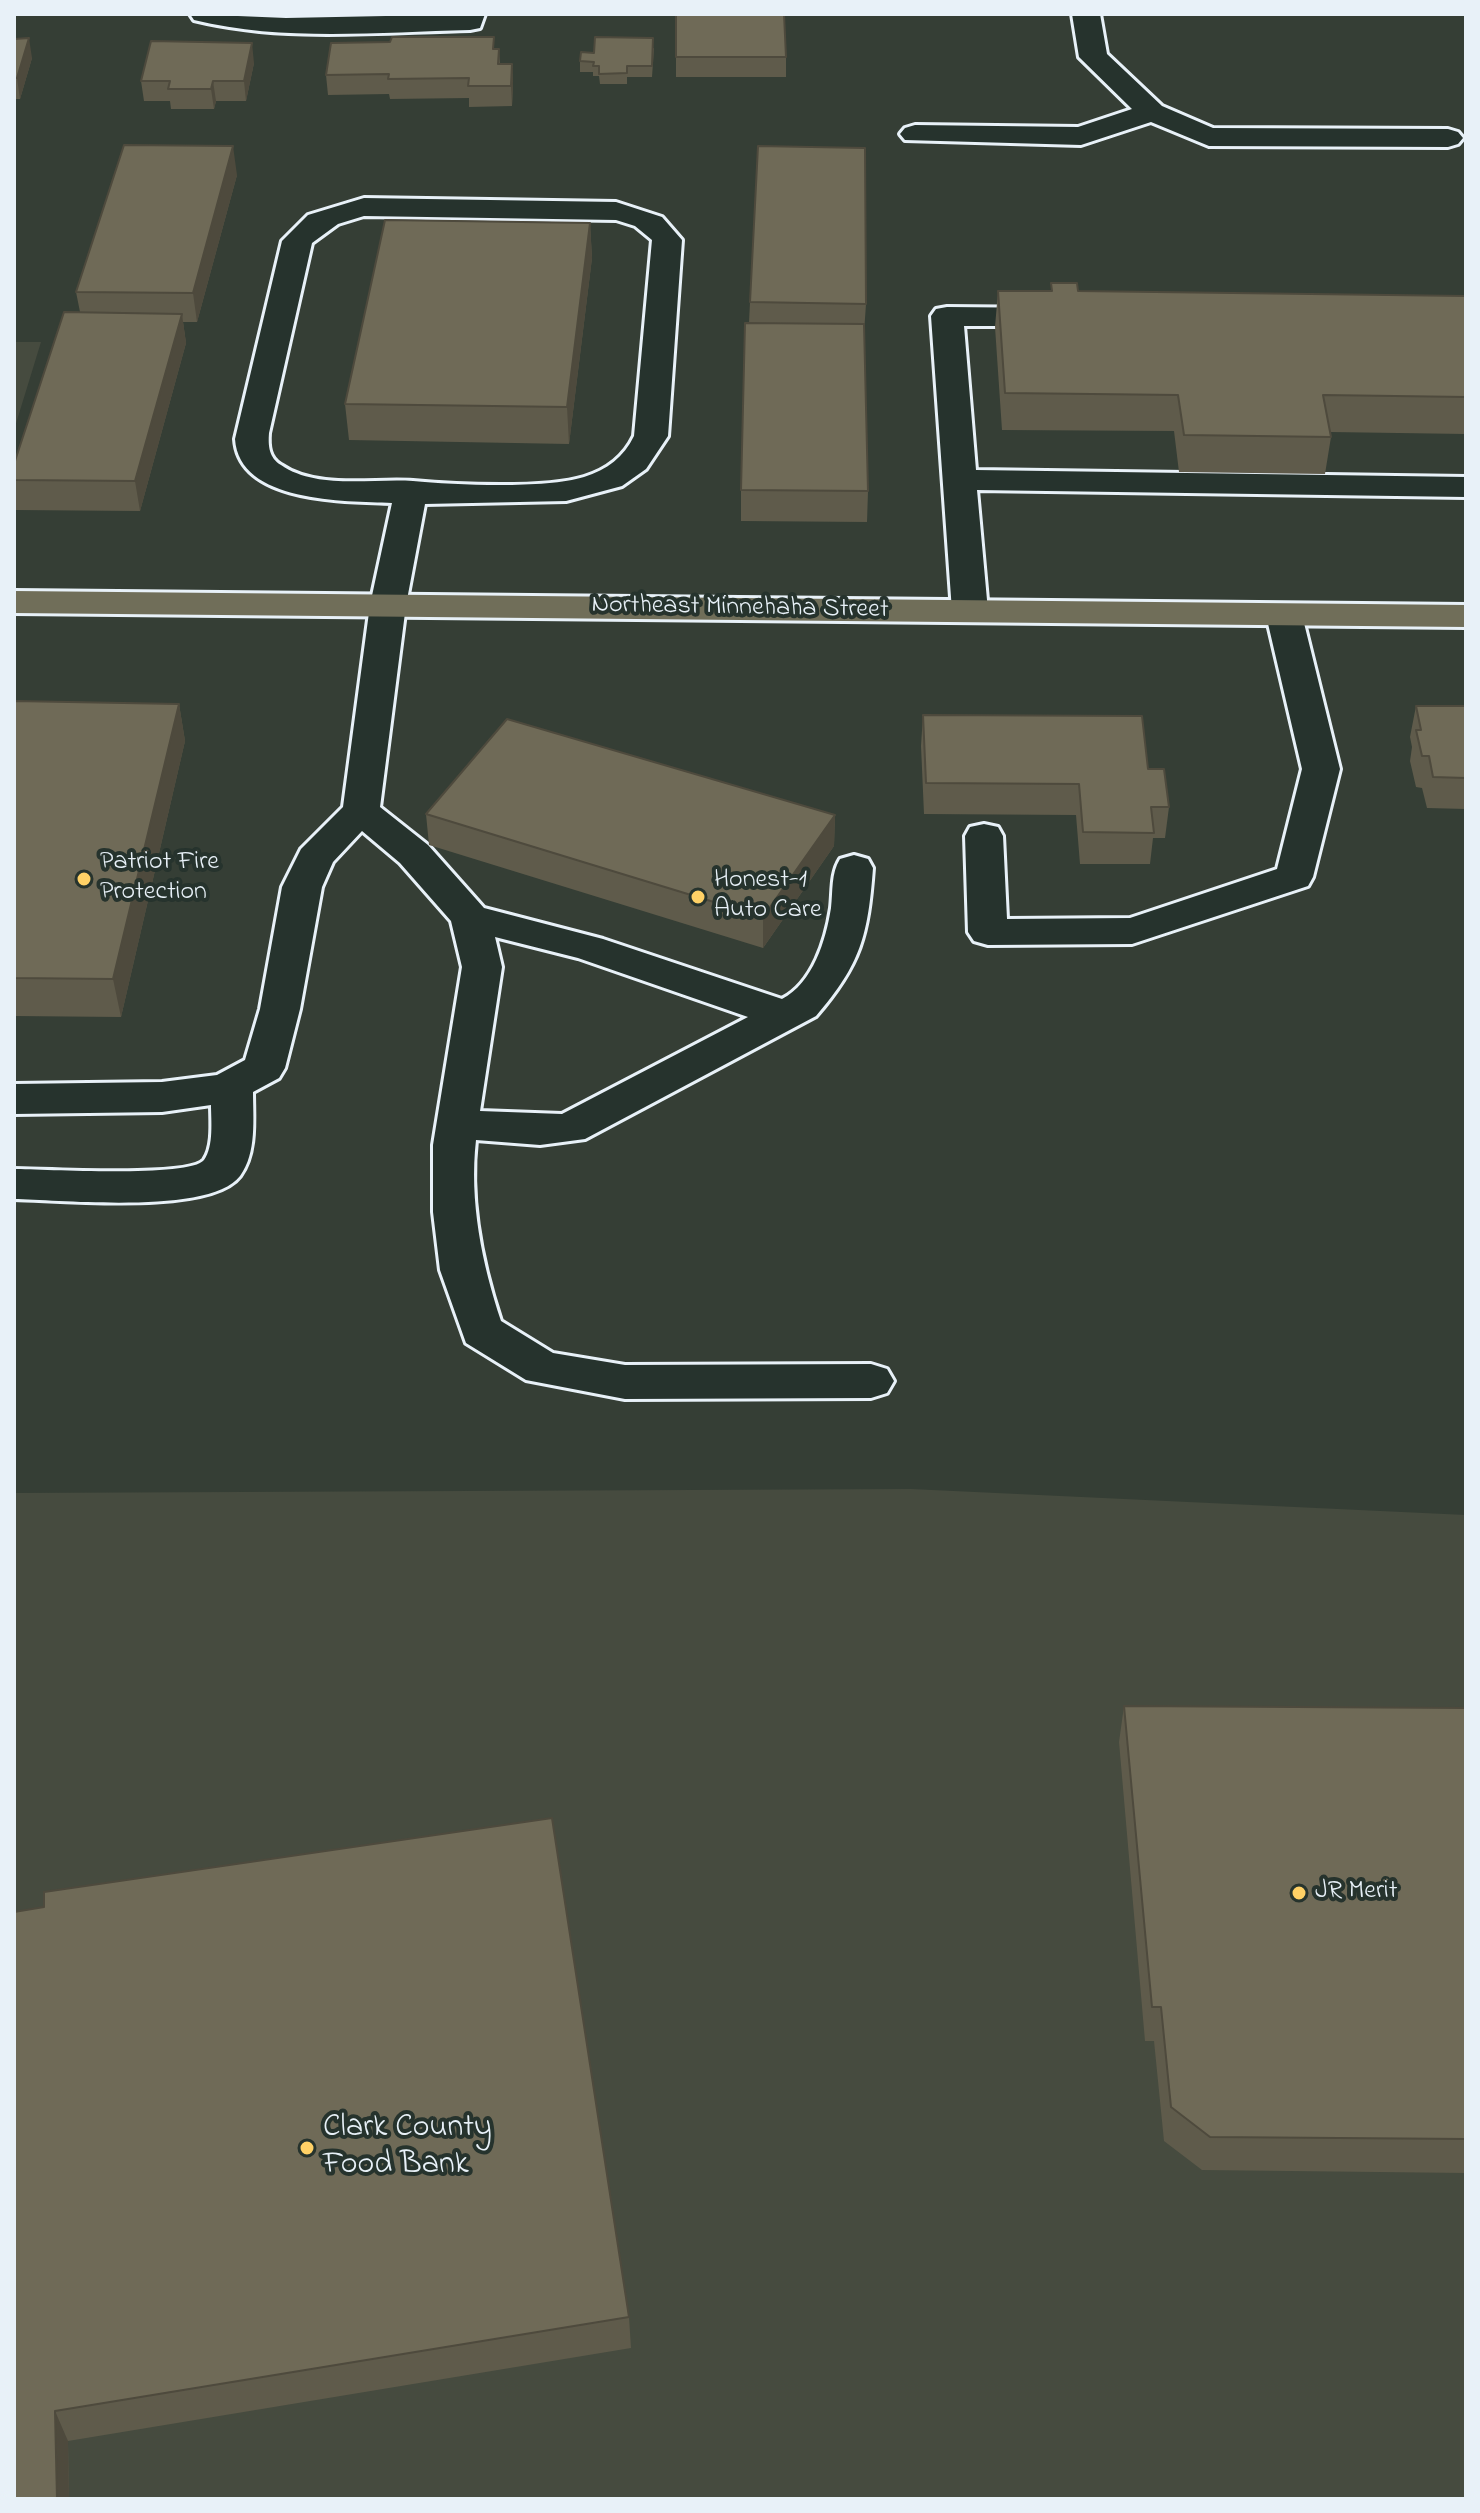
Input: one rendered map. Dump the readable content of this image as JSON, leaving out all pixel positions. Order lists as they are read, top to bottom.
{
  "streets": {
    "main road": ["Northeast Minnehaha Street"]
  },
  "places": [
    "Patriot Fire Protection",
    "Honest-1 Auto Care",
    "JR Merit",
    "Clark County Food Bank"
  ]
}
